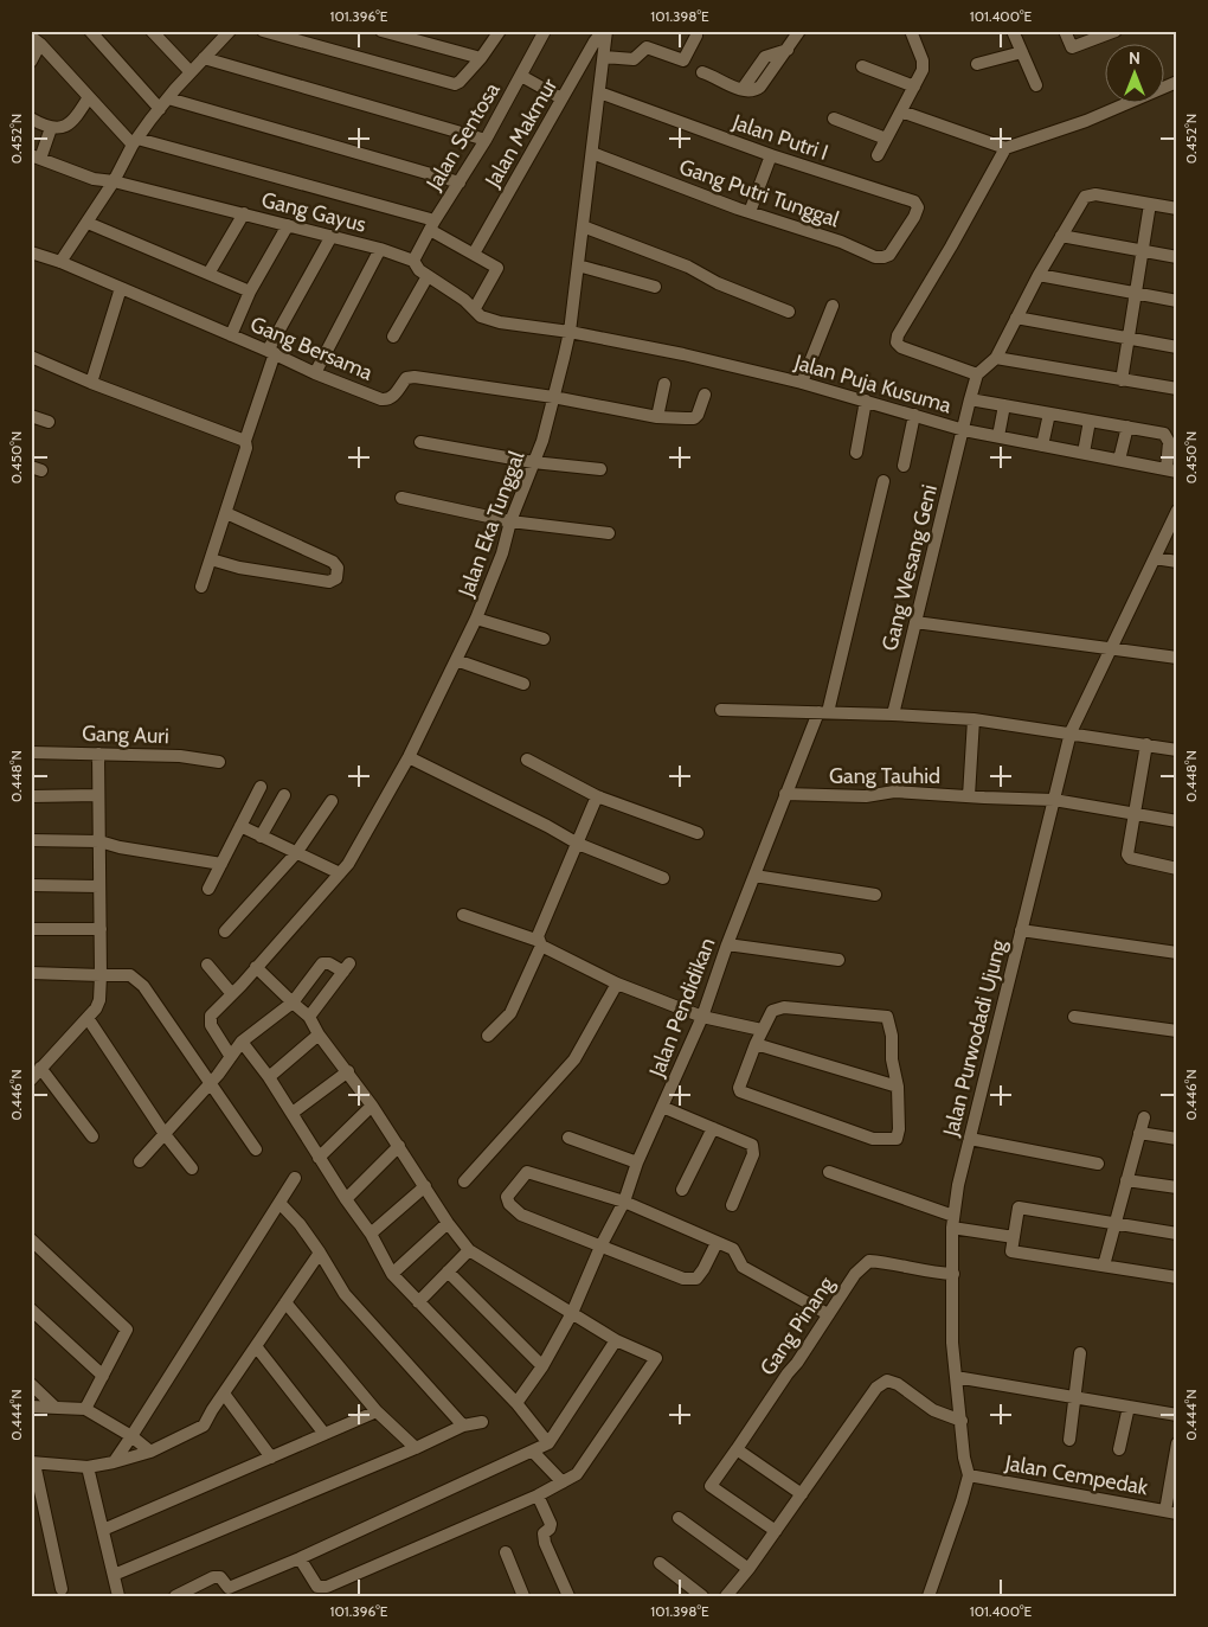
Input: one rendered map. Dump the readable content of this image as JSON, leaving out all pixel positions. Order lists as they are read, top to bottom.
{
  "streets": {
    "street": [
      "Jalan Makmur",
      "Jalan Sentosa",
      "Jalan Putri I",
      "Gang Putri Tunggal",
      "Gang Gayus",
      "Gang Bersama",
      "Jalan Puja Kusuma",
      "Jalan Eka Tunggal",
      "Gang Wesang Geni",
      "Gang Auri",
      "Gang Tauhid",
      "Jalan Pendidikan",
      "Jalan Purwodadi Ujung",
      "Gang Pinang",
      "Jalan Cempedak"
    ]
  },
  "crossings": [
    ["Jalan Makmur", "Jalan Eka Tunggal"],
    ["Jalan Sentosa", "Gang Gayus"],
    ["Jalan Putri I", "Gang Putri Tunggal"],
    ["Jalan Putri I", "Jalan Eka Tunggal"],
    ["Gang Putri Tunggal", "Jalan Eka Tunggal"],
    ["Gang Gayus", "Jalan Puja Kusuma"],
    ["Gang Gayus", "Jalan Eka Tunggal"],
    ["Gang Bersama", "Jalan Eka Tunggal"],
    ["Jalan Puja Kusuma", "Jalan Eka Tunggal"],
    ["Jalan Puja Kusuma", "Gang Wesang Geni"],
    ["Gang Tauhid", "Jalan Pendidikan"],
    ["Gang Tauhid", "Jalan Purwodadi Ujung"],
    ["Jalan Purwodadi Ujung", "Gang Pinang"],
    ["Jalan Purwodadi Ujung", "Jalan Cempedak"]
  ],
  "north": "top",
  "coordinates": [
    "101.396°E",
    "101.398°E",
    "101.400°E",
    "0.452°N",
    "0.450°N",
    "0.448°N",
    "0.446°N",
    "0.444°N"
  ]
}
